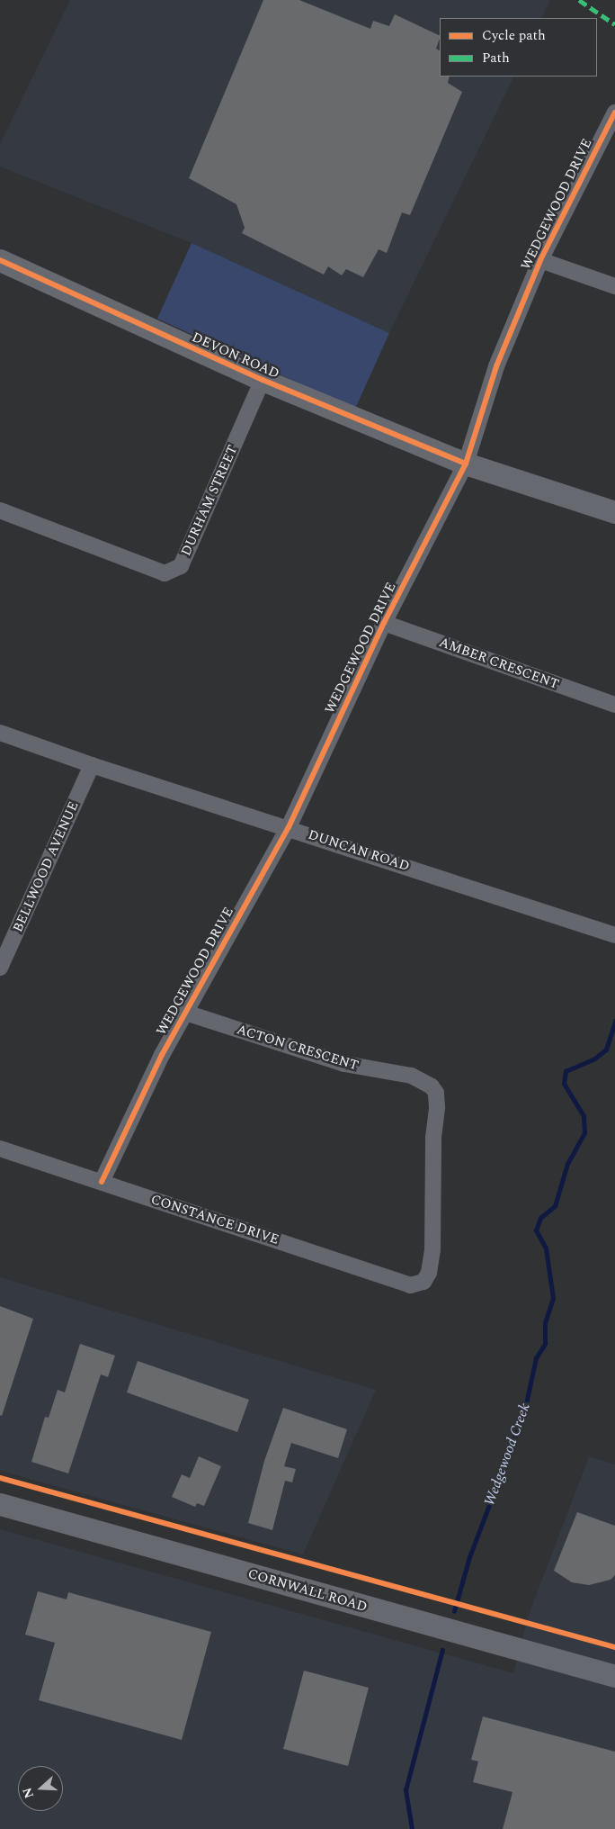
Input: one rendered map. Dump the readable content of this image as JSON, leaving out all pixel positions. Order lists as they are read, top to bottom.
{
  "streets": {
    "street": [
      "WEDGEWOOD DRIVE",
      "DEVON ROAD",
      "DURHAM STREET",
      "AMBER CRESCENT",
      "DUNCAN ROAD",
      "BELLWOOD AVENUE",
      "ACTON CRESCENT",
      "CONSTANCE DRIVE",
      "CORNWALL ROAD"
    ]
  },
  "crossings": [
    ["WEDGEWOOD DRIVE", "DEVON ROAD"],
    ["WEDGEWOOD DRIVE", "AMBER CRESCENT"],
    ["WEDGEWOOD DRIVE", "DUNCAN ROAD"],
    ["WEDGEWOOD DRIVE", "ACTON CRESCENT"],
    ["WEDGEWOOD DRIVE", "CONSTANCE DRIVE"],
    ["DEVON ROAD", "DURHAM STREET"],
    ["DUNCAN ROAD", "BELLWOOD AVENUE"],
    ["ACTON CRESCENT", "CONSTANCE DRIVE"]
  ],
  "water": ["Wedgewood Creek"],
  "legend": ["Cycle path", "Path"],
  "north": "left"
}
